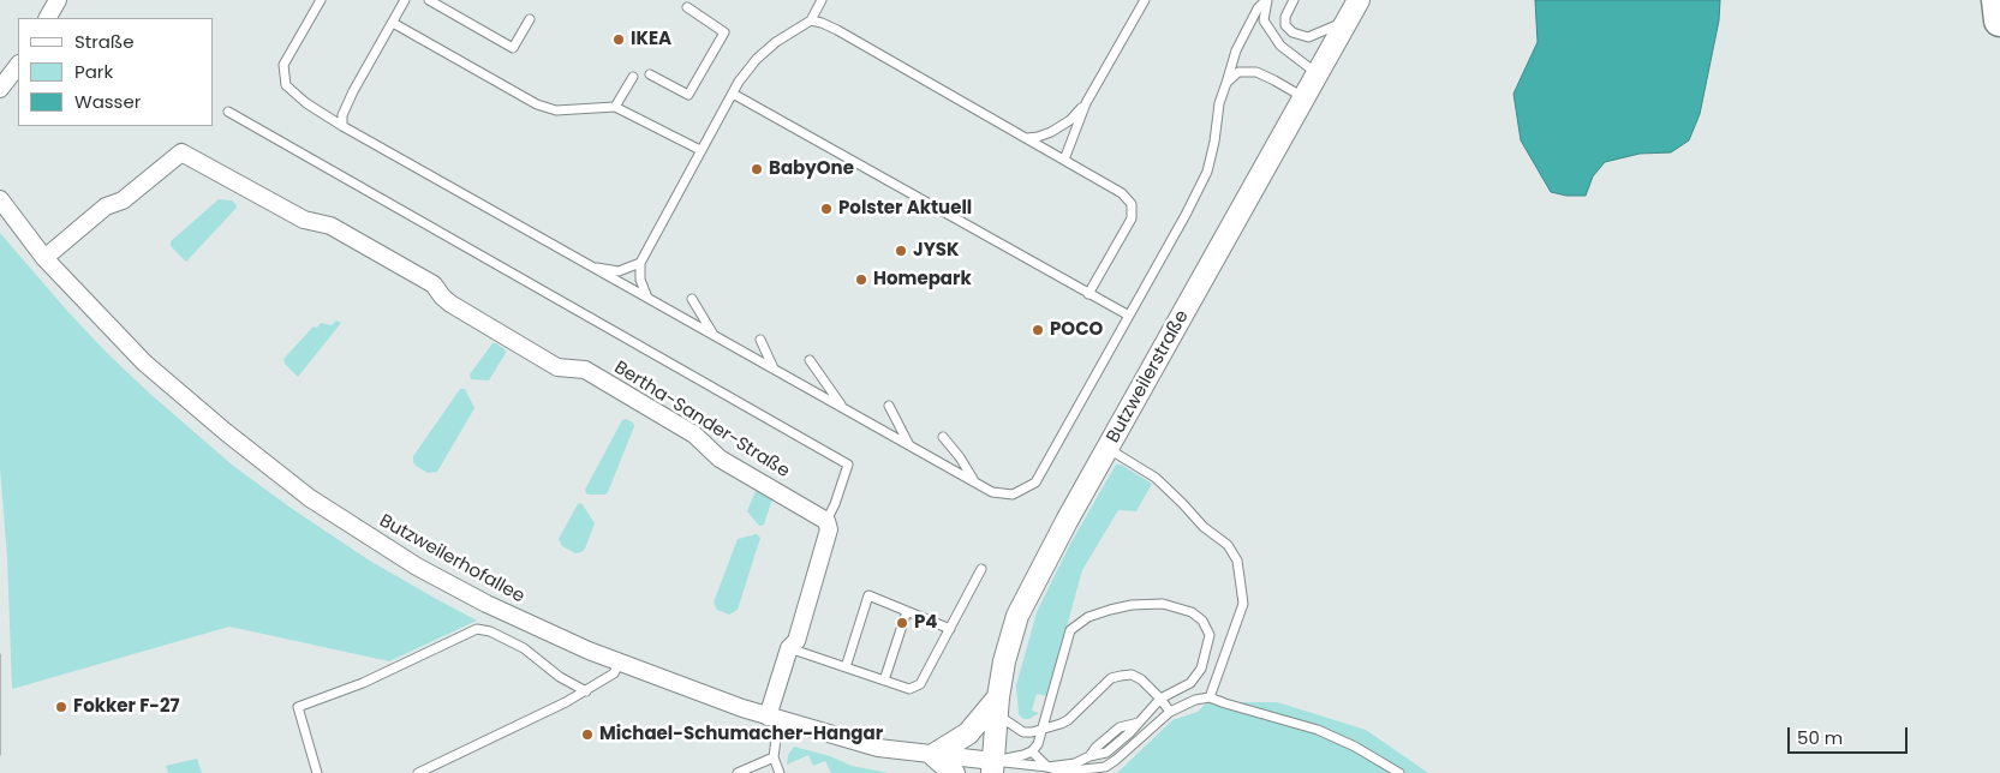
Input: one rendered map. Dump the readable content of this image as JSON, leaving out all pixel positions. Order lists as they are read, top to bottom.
{
  "streets": {
    "street": ["Butzweilerstraße", "Bertha-Sander-Straße", "Butzweilerhofallee"]
  },
  "crossings": [
    ["Butzweilerstraße", "Butzweilerhofallee"],
    ["Bertha-Sander-Straße", "Butzweilerhofallee"]
  ],
  "places": [
    "IKEA",
    "BabyOne",
    "Polster Aktuell",
    "JYSK",
    "Homepark",
    "POCO",
    "P4",
    "Fokker F-27",
    "Michael-Schumacher-Hangar"
  ],
  "legend": ["Straße", "Park", "Wasser"],
  "scale_bar": "50 m"
}
